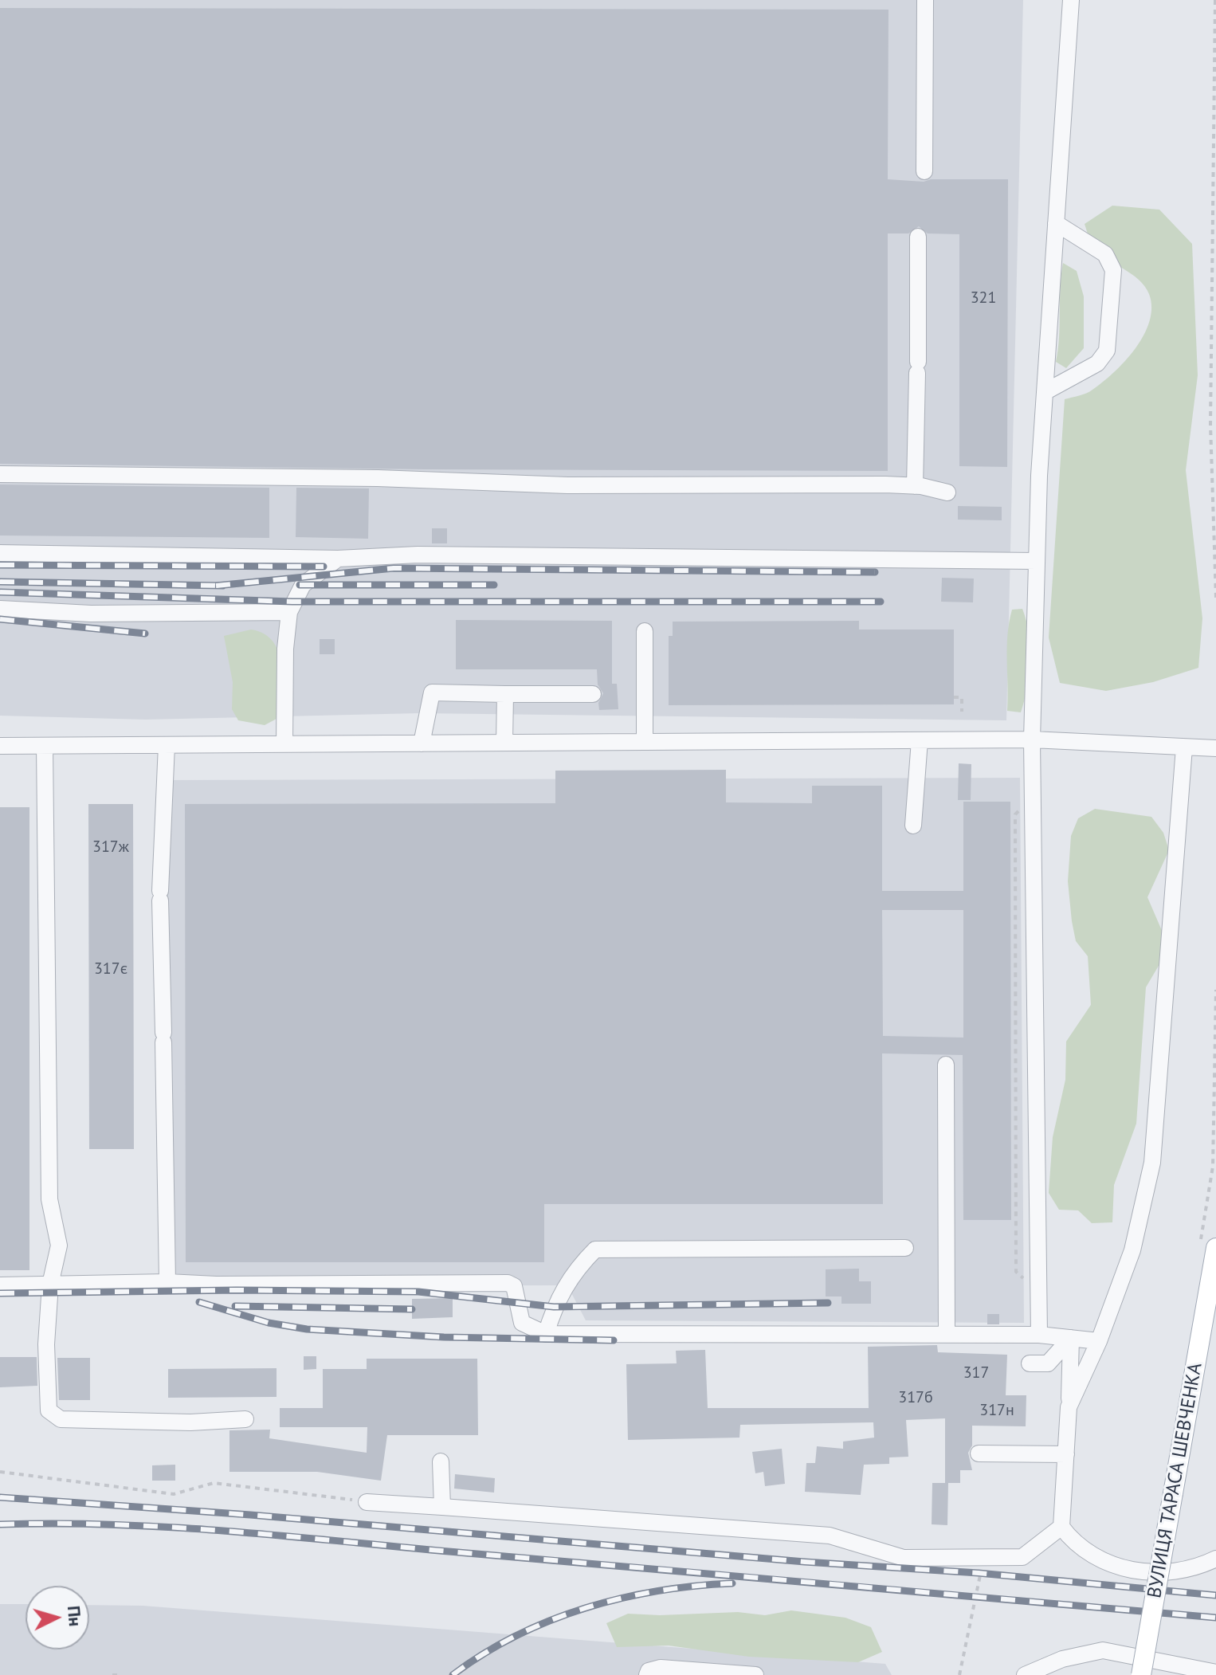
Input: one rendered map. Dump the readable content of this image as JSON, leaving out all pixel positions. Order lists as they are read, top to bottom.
{
  "streets": {
    "main road": ["ВУЛИЦЯ ТАРАСА ШЕВЧЕНКА"]
  },
  "house_numbers": [
    "321",
    "317ж",
    "317є",
    "317",
    "317б",
    "317н"
  ],
  "north": "right"
}
